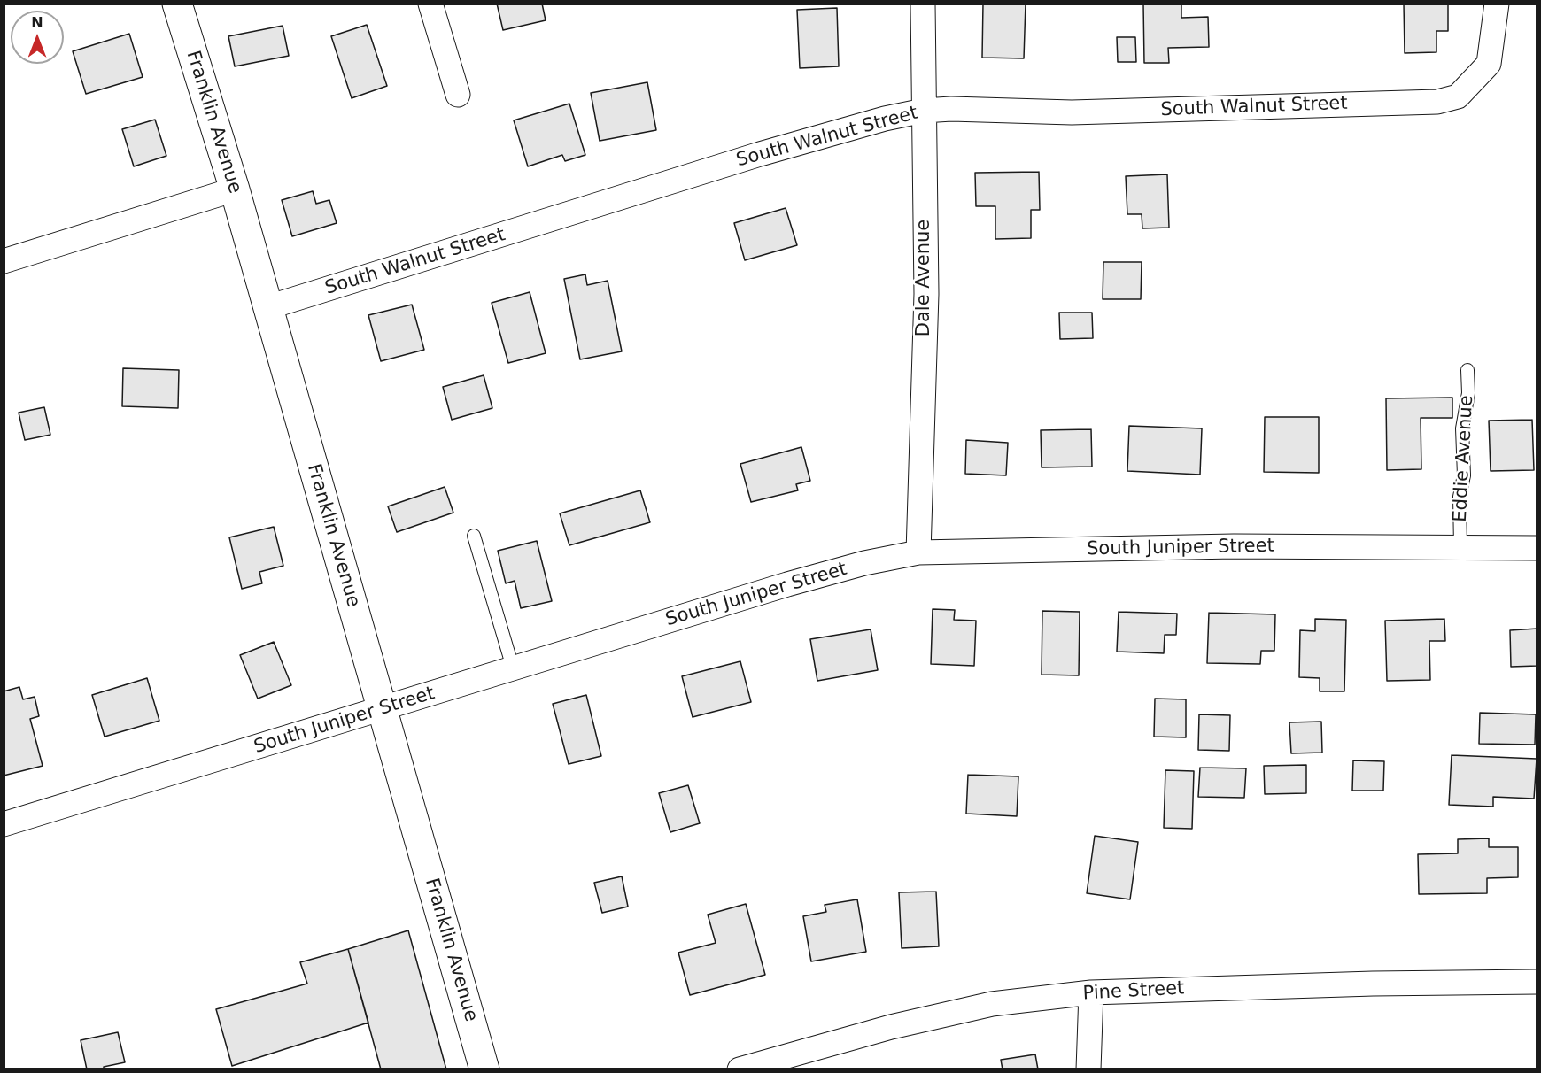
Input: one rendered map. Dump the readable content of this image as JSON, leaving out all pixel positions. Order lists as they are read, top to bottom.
{
  "streets": {
    "street": [
      "South Walnut Street",
      "Franklin Avenue",
      "Dale Avenue",
      "South Juniper Street",
      "Pine Street"
    ],
    "lane": ["Eddie Avenue"]
  },
  "crossings": [
    ["South Walnut Street", "Franklin Avenue"],
    ["South Walnut Street", "Dale Avenue"],
    ["Franklin Avenue", "South Juniper Street"],
    ["Dale Avenue", "South Juniper Street"],
    ["Eddie Avenue", "South Juniper Street"]
  ],
  "north": "top"
}
